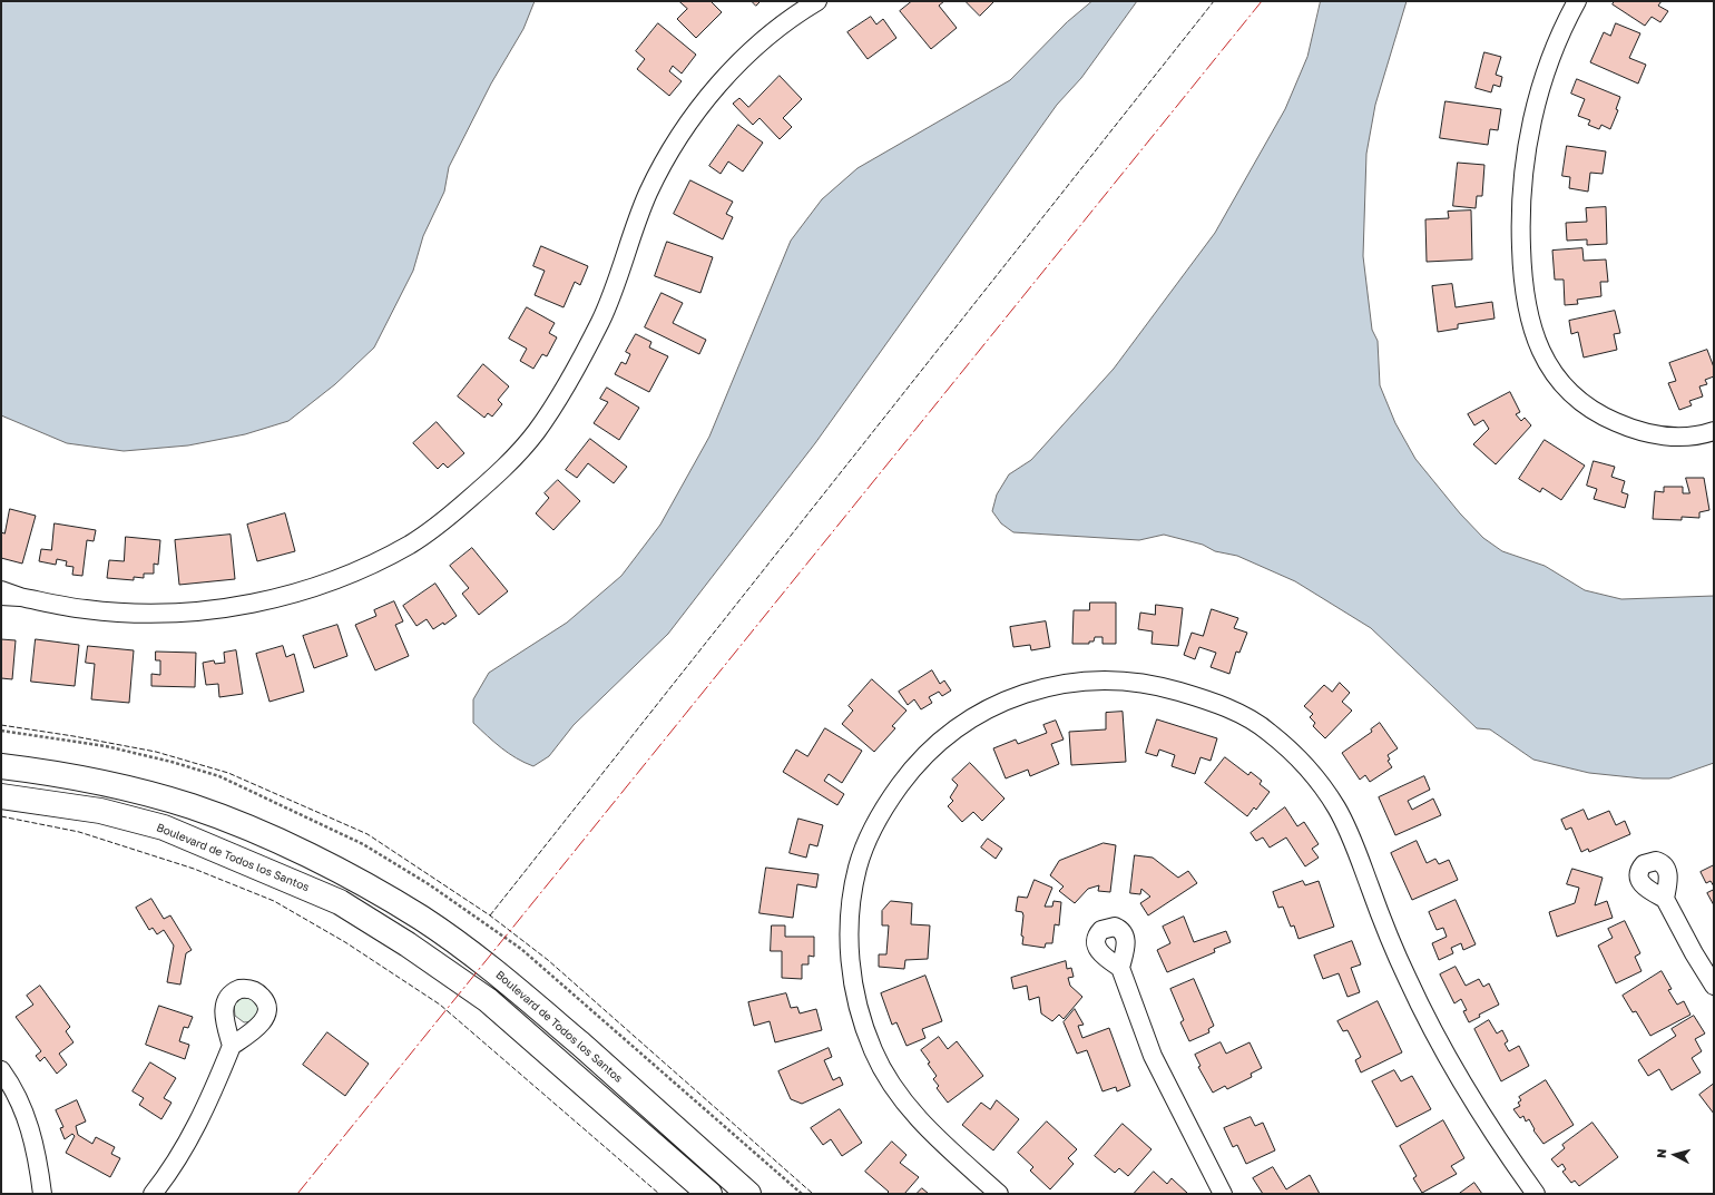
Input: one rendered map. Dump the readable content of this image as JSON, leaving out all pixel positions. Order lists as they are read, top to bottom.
{
  "streets": {
    "street": ["Boulevard de Todos los Santos"]
  },
  "north": "left"
}
